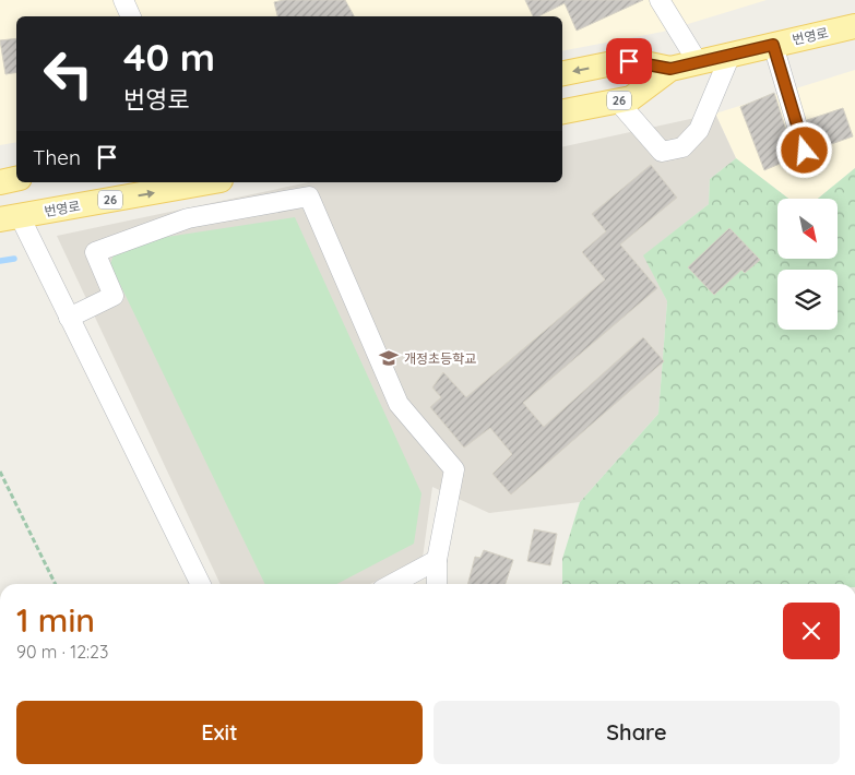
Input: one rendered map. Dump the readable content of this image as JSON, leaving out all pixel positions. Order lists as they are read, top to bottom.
{
  "streets": {
    "main road": ["번영로", "26"]
  },
  "places": {
    "school or university": ["개정초등학교"]
  },
  "north": "bottom right",
  "page": {
    "turn": ["40 m", "번영로"],
    "then": "Then",
    "heading": ["1 min", "90 m · 12:23"],
    "buttons": ["Exit", "Share"]
  }
}
